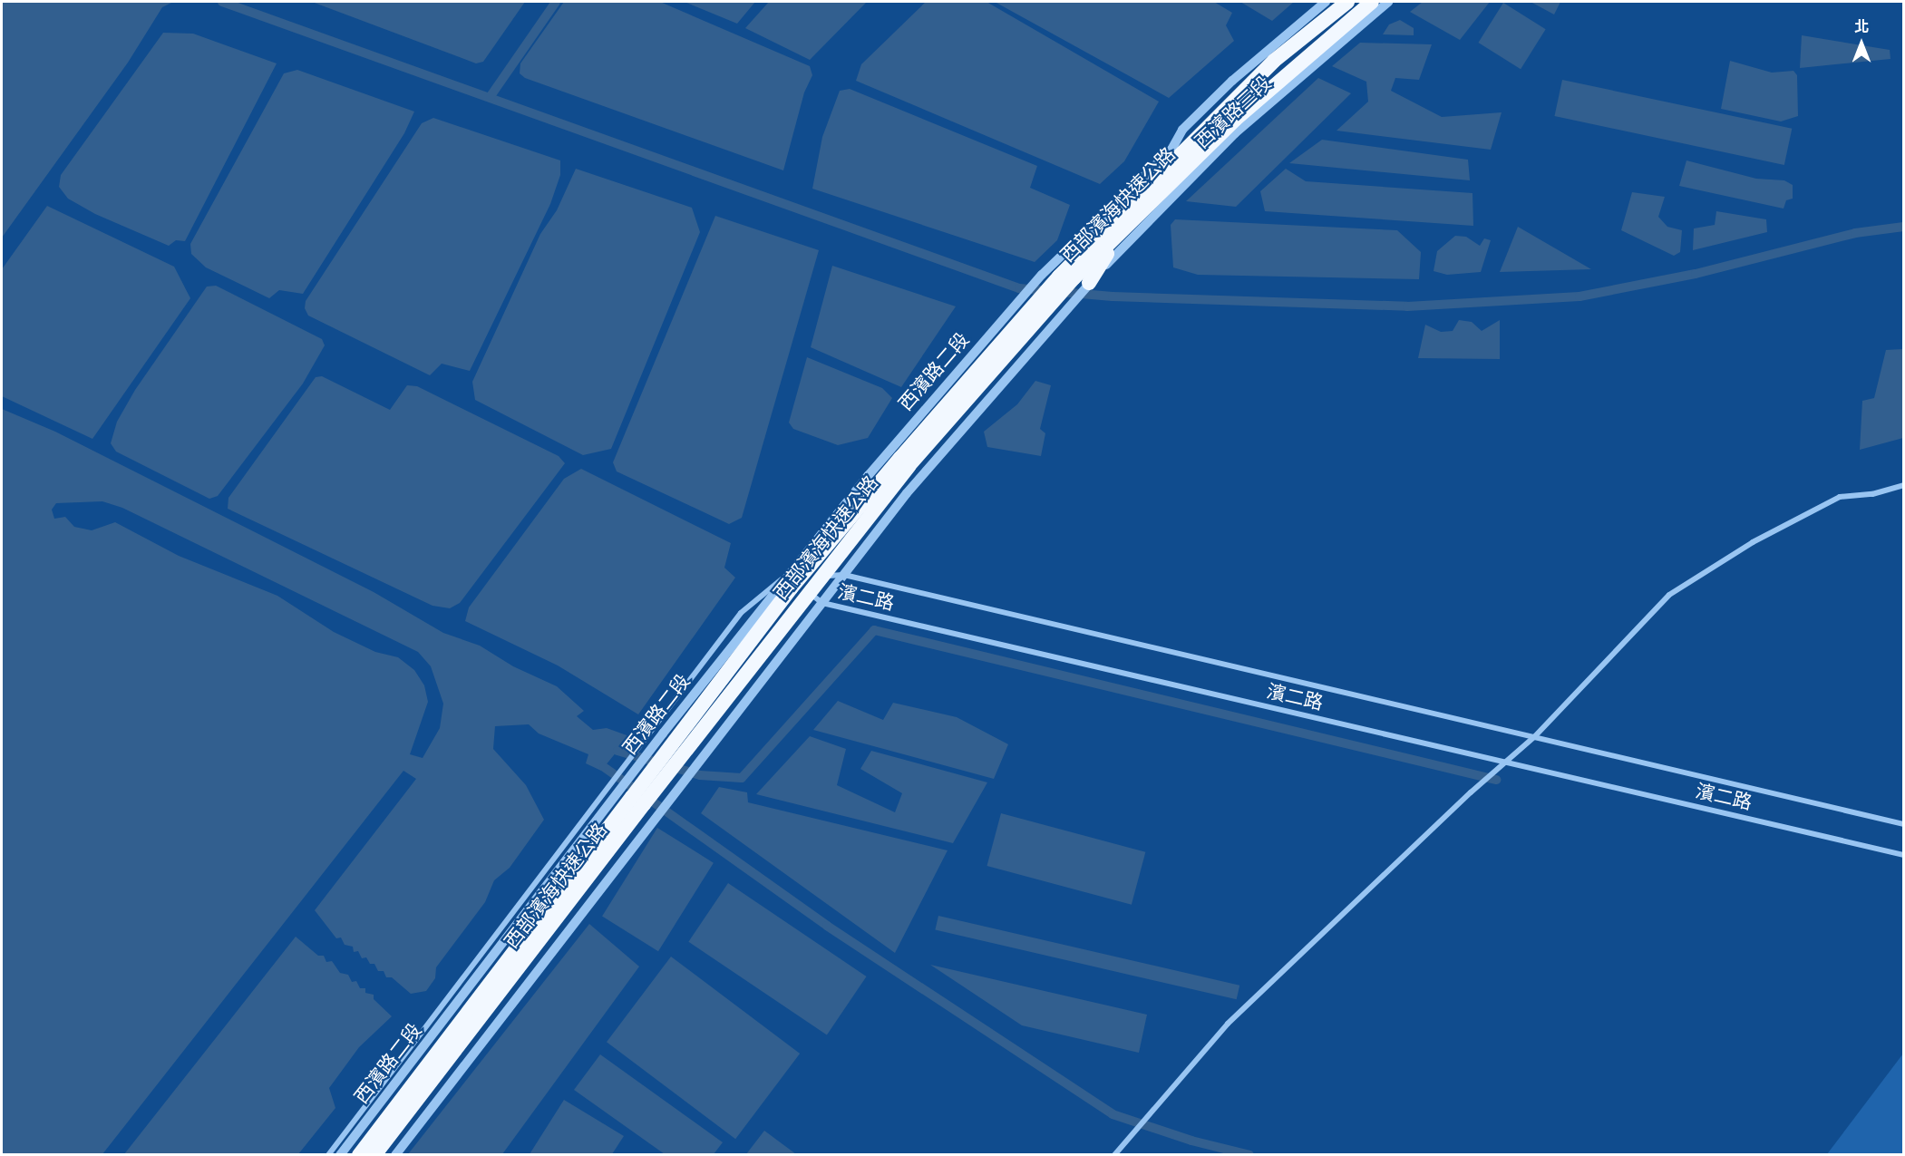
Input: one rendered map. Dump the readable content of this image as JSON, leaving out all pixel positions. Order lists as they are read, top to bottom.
{
  "streets": {
    "highway": ["西部濱海快速公路"],
    "street": ["西濱路三段", "西濱路二段", "濱二路"]
  },
  "crossings": [
    ["西濱路三段", "西部濱海快速公路"],
    ["西濱路三段", "西濱路二段"],
    ["西部濱海快速公路", "西濱路二段"],
    ["西濱路二段", "濱二路"]
  ],
  "north": "top"
}
